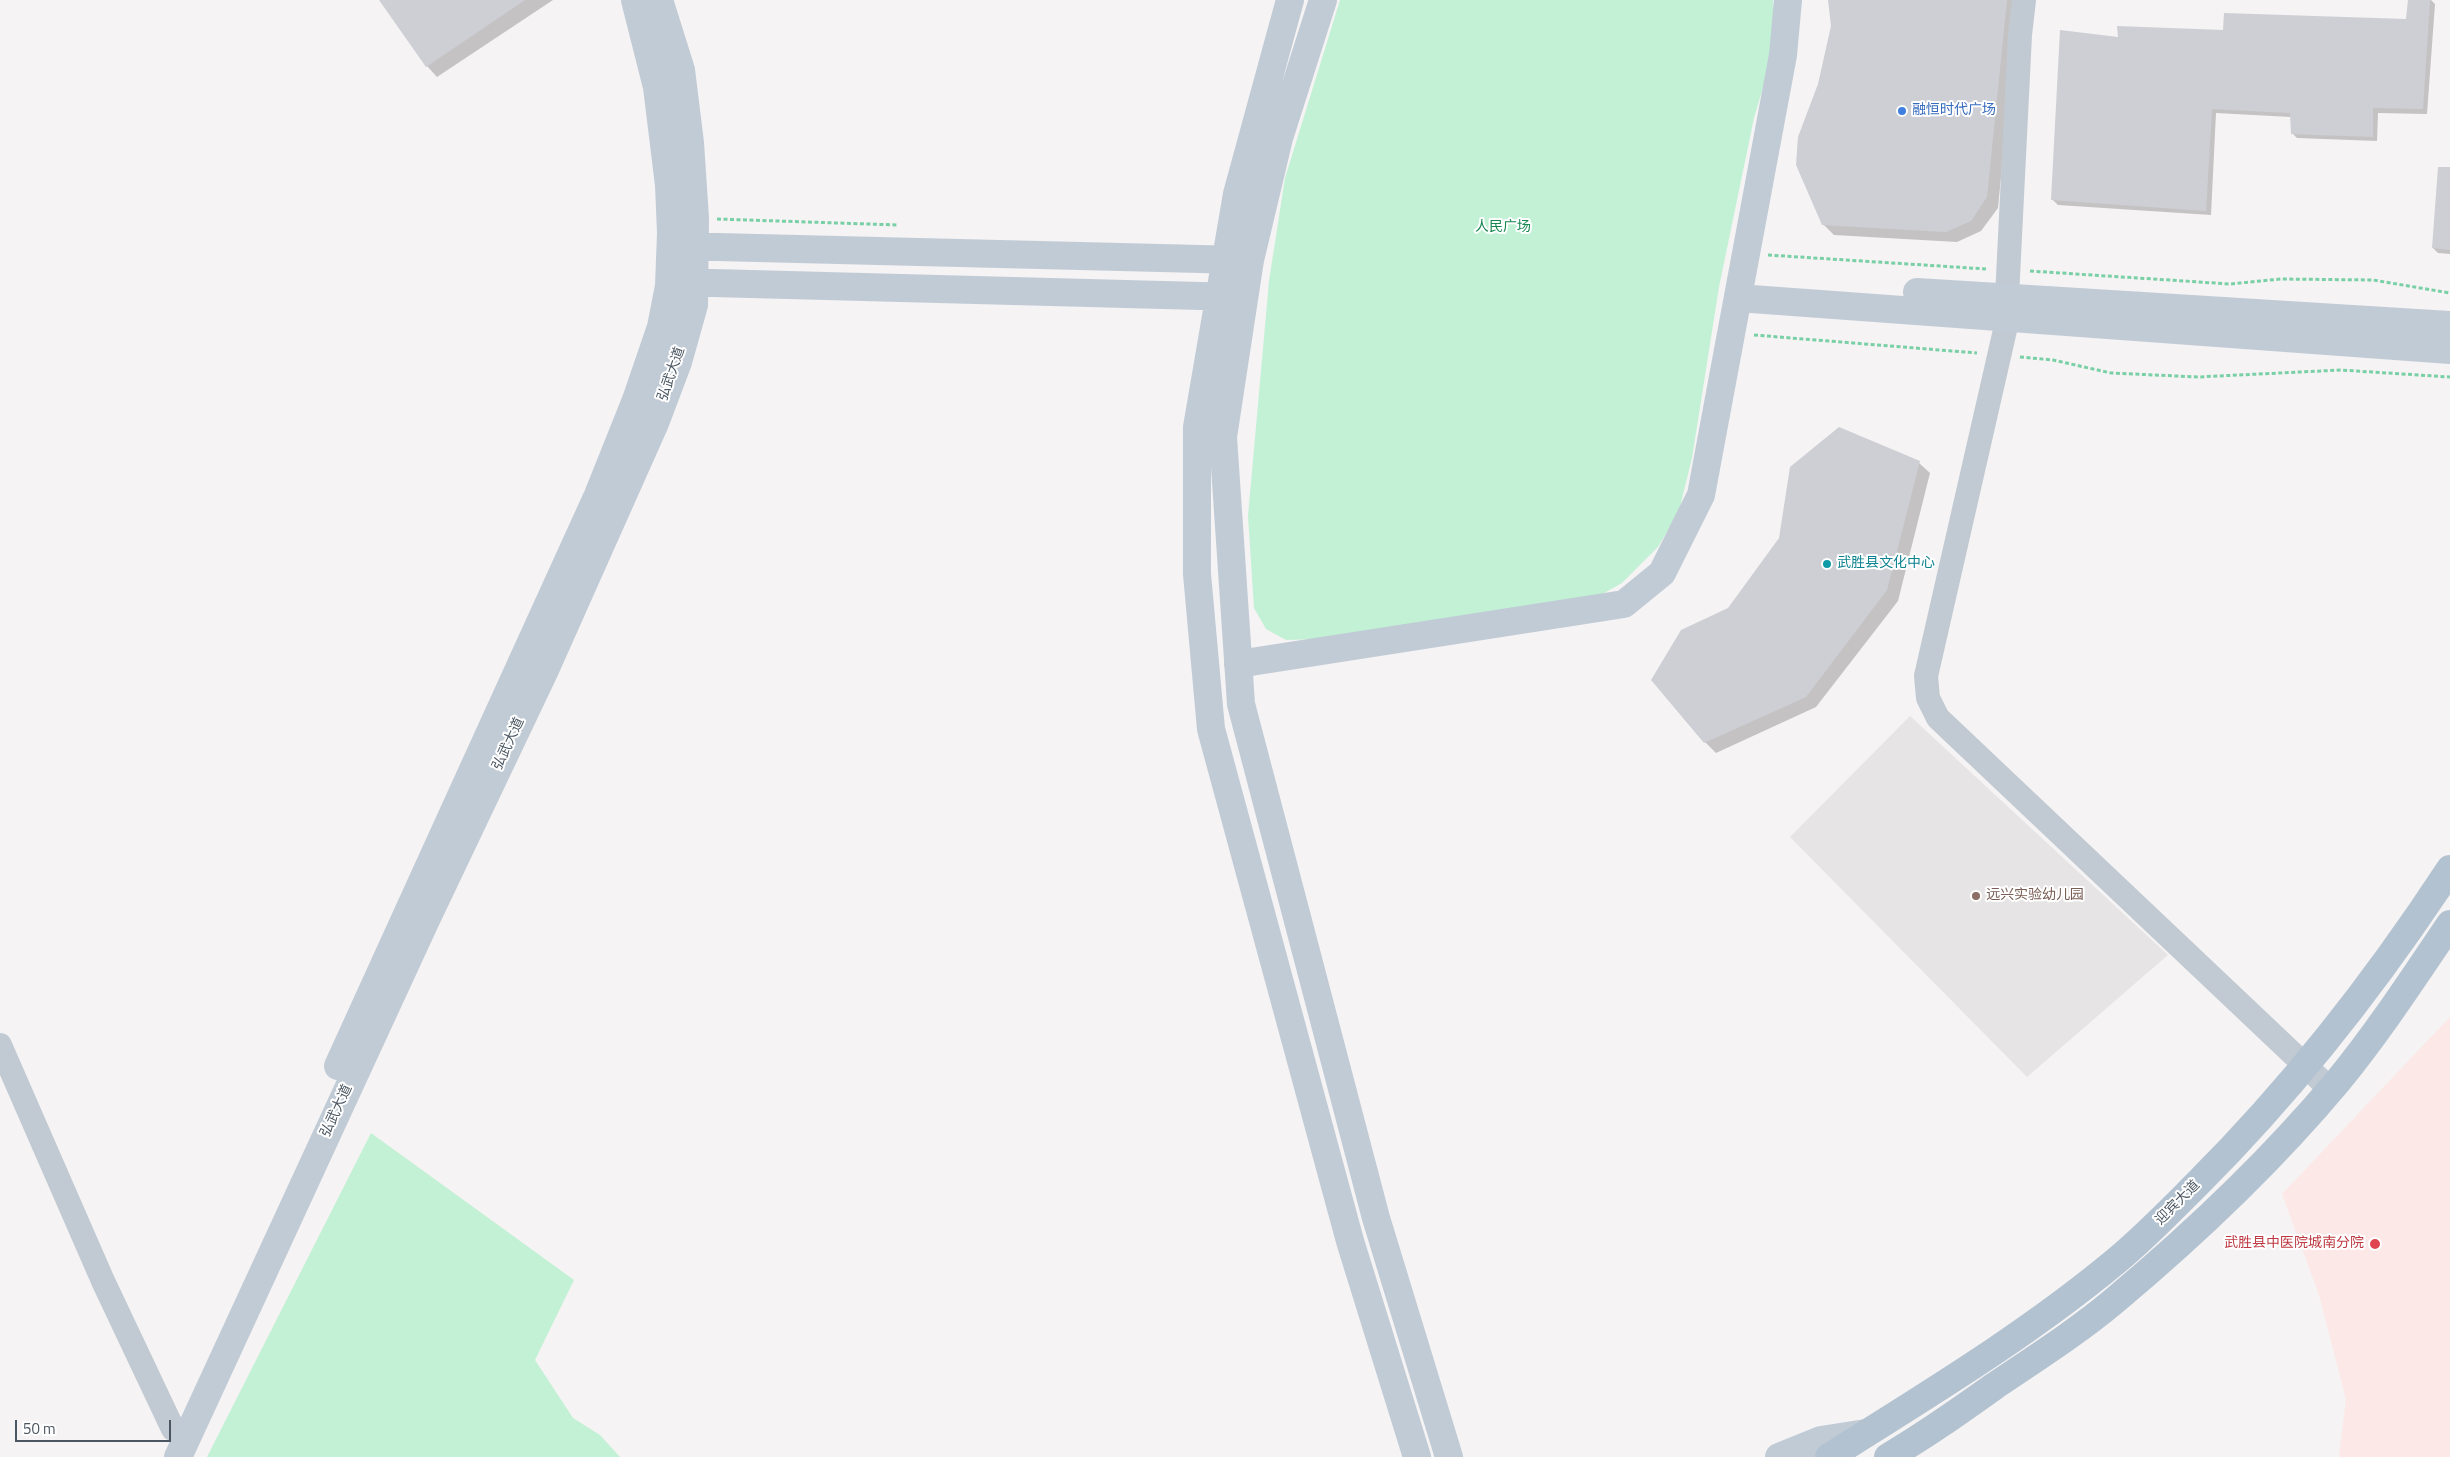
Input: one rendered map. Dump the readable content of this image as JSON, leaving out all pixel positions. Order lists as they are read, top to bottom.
{
  "streets": {
    "main road": ["弘武大道", "迎宾大道"]
  },
  "parks": ["人民广场"],
  "places": [
    "融恒时代广场",
    "武胜县文化中心",
    "远兴实验幼儿园",
    "武胜县中医院城南分院"
  ],
  "scale_bar": "50 m"
}
